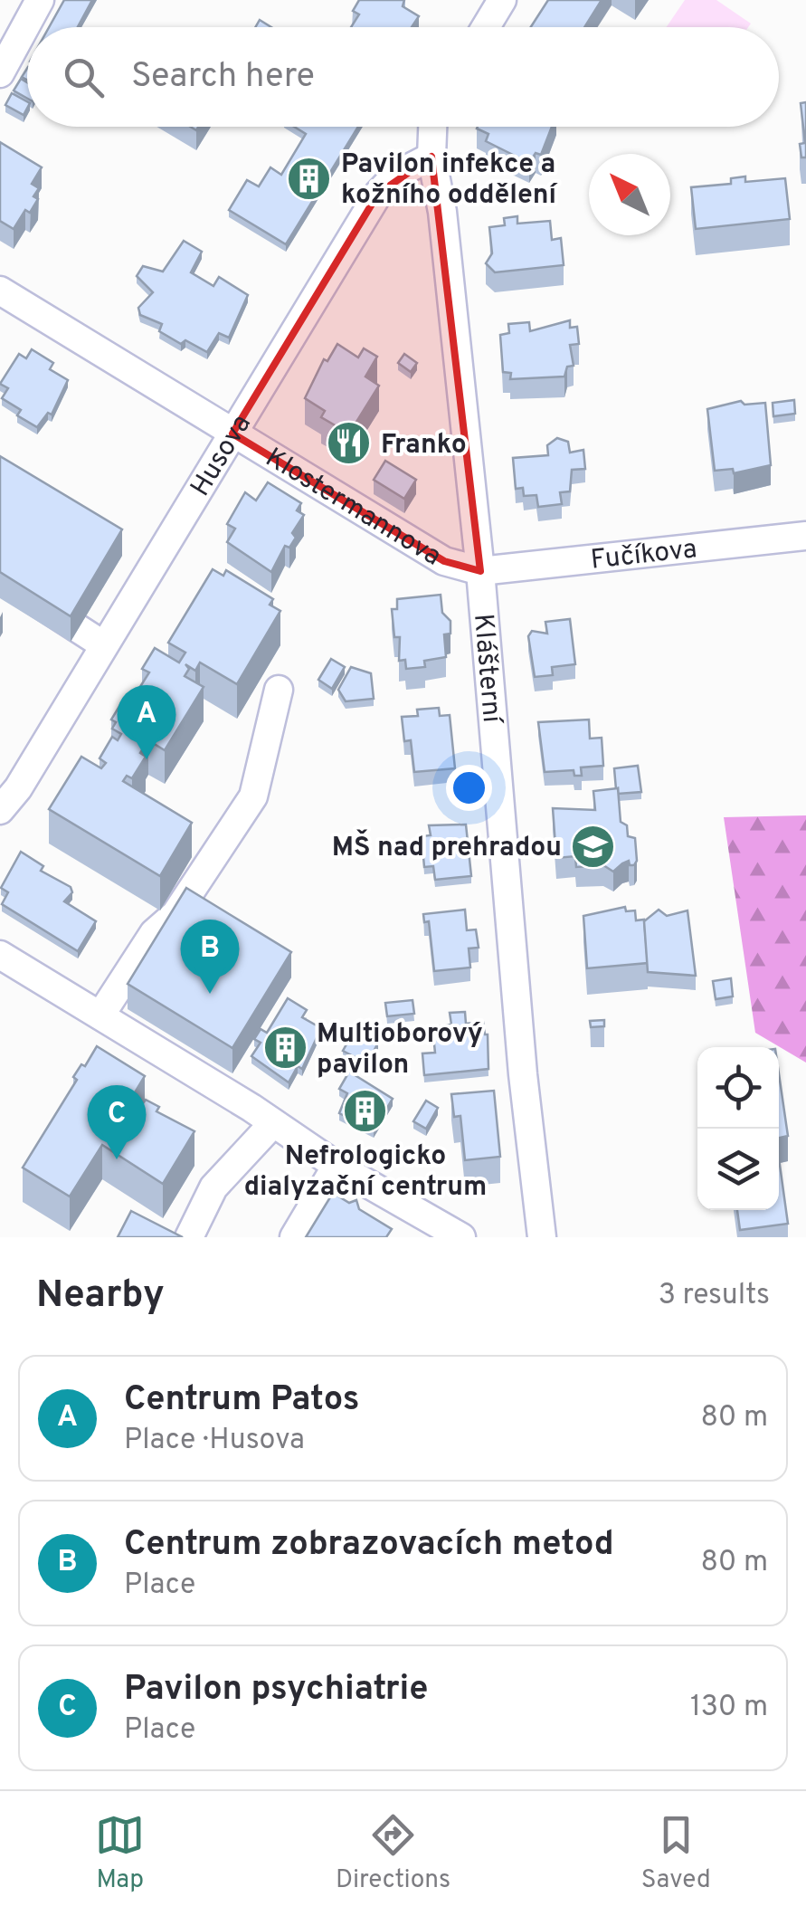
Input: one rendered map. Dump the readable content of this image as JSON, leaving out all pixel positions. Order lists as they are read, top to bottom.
{
  "streets": {
    "street": [
      "Husova",
      "Klostermannova",
      "Fučíkova",
      "Klášterní"
    ]
  },
  "crossings": [
    ["Husova", "Klostermannova"],
    ["Husova", "Klášterní"],
    ["Klostermannova", "Fučíkova"],
    ["Klostermannova", "Klášterní"],
    ["Fučíkova", "Klášterní"]
  ],
  "places": {
    "building": ["Pavilon infekce a kožního oddělení", "Multioborový pavilon", "Nefrologicko dialyzační centrum"],
    "restaurant": ["Franko"],
    "school or university": ["MŠ nad prehradou"]
  },
  "north": "top left",
  "page": {
    "search": "Search here",
    "pins": ["A", "B", "C"],
    "heading": ["Nearby", "3 results"],
    "list": [
      {
        "mark": "A",
        "name": "Centrum Patos",
        "note": "Place · Husova",
        "value": "80 m"
      },
      {
        "mark": "B",
        "name": "Centrum zobrazovacích metod",
        "note": "Place",
        "value": "80 m"
      },
      {
        "mark": "C",
        "name": "Pavilon psychiatrie",
        "note": "Place",
        "value": "130 m"
      }
    ],
    "nav": ["Map", "Directions", "Saved"]
  }
}
